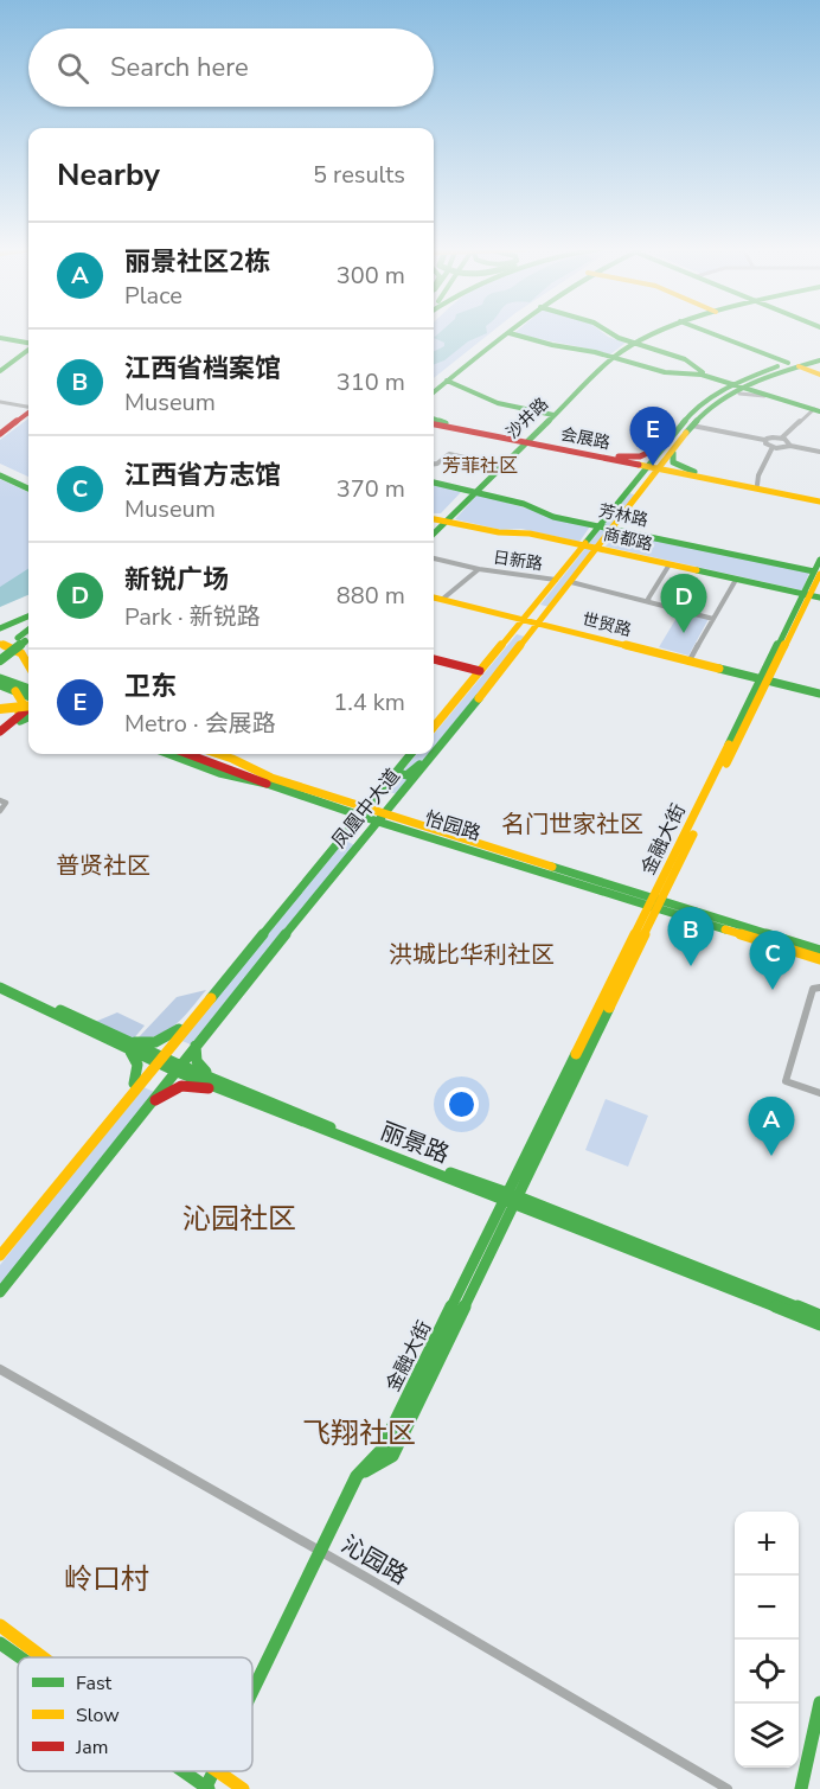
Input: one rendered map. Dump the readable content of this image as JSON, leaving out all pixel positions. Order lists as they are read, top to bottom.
{
  "streets": {
    "main road": [
      "沙井路",
      "会展路",
      "芳林路",
      "商都路",
      "世贸路",
      "凤凰中大道",
      "怡园路",
      "金融大街",
      "丽景路"
    ],
    "street": ["日新路", "沁园路"]
  },
  "crossings": [
    ["沙井路", "会展路"],
    ["沙井路", "芳林路"],
    ["沙井路", "商都路"],
    ["会展路", "凤凰中大道"],
    ["芳林路", "凤凰中大道"],
    ["芳林路", "金融大街"],
    ["商都路", "凤凰中大道"],
    ["商都路", "金融大街"],
    ["日新路", "世贸路"],
    ["日新路", "凤凰中大道"],
    ["世贸路", "凤凰中大道"],
    ["世贸路", "金融大街"],
    ["凤凰中大道", "怡园路"],
    ["凤凰中大道", "丽景路"],
    ["怡园路", "金融大街"],
    ["金融大街", "丽景路"],
    ["金融大街", "沁园路"]
  ],
  "districts": [
    "芳菲社区",
    "名门世家社区",
    "普贤社区",
    "洪城比华利社区",
    "沁园社区",
    "飞翔社区",
    "岭口村"
  ],
  "legend": ["Fast", "Slow", "Jam"],
  "page": {
    "search": "Search here",
    "heading": ["Nearby", "5 results"],
    "list": [
      {
        "mark": "A",
        "name": "丽景社区2栋",
        "note": "Place",
        "value": "300 m"
      },
      {
        "mark": "B",
        "name": "江西省档案馆",
        "note": "Museum",
        "value": "310 m"
      },
      {
        "mark": "C",
        "name": "江西省方志馆",
        "note": "Museum",
        "value": "370 m"
      },
      {
        "mark": "D",
        "name": "新锐广场",
        "note": "Park · 新锐路",
        "value": "880 m"
      },
      {
        "mark": "E",
        "name": "卫东",
        "note": "Metro · 会展路",
        "value": "1.4 km"
      }
    ],
    "pins": [
      "E",
      "D",
      "B",
      "C",
      "A"
    ],
    "map_buttons": ["+", "−"]
  }
}
